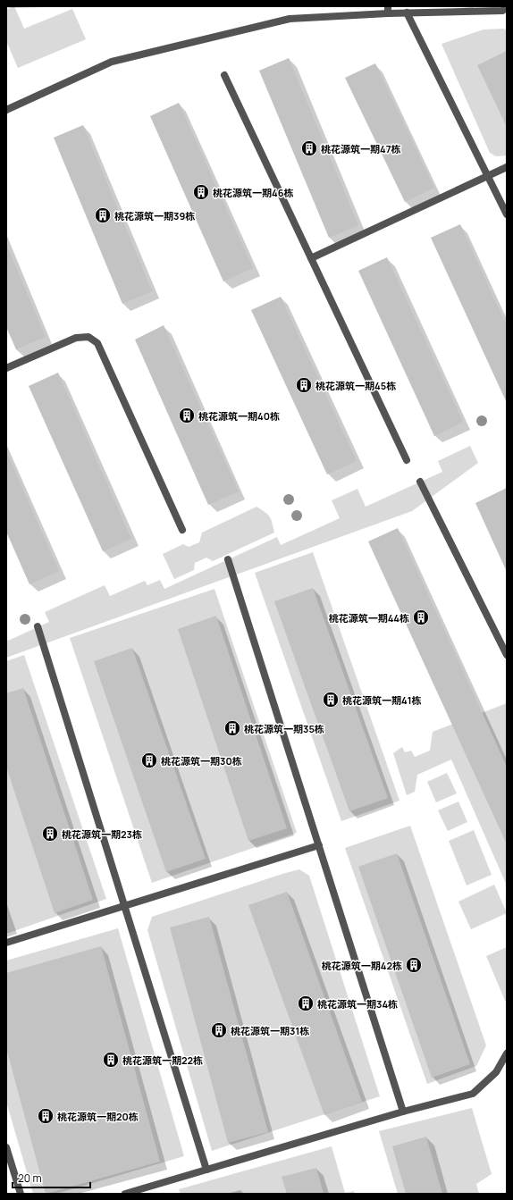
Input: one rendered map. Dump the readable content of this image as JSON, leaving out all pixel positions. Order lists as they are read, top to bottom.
{
  "places": {
    "building": [
      "桃花源筑一期47栋",
      "桃花源筑一期46栋",
      "桃花源筑一期39栋",
      "桃花源筑一期45栋",
      "桃花源筑一期40栋",
      "桃花源筑一期44栋",
      "桃花源筑一期41栋",
      "桃花源筑一期35栋",
      "桃花源筑一期30栋",
      "桃花源筑一期23栋",
      "桃花源筑一期42栋",
      "桃花源筑一期34栋",
      "桃花源筑一期31栋",
      "桃花源筑一期22栋",
      "桃花源筑一期20栋"
    ]
  },
  "scale_bar": "20 m"
}
